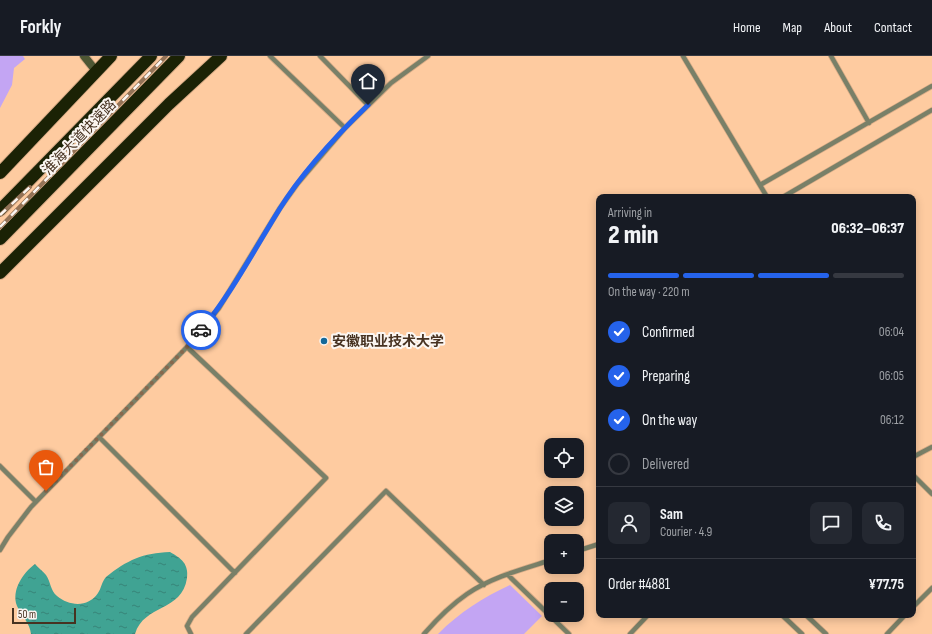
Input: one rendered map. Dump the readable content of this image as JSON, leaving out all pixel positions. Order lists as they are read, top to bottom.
{
  "streets": {
    "highway": ["淮海大道快速路"]
  },
  "places": ["安徽职业技术大学"],
  "scale_bar": "50 m",
  "page": {
    "header": "Forkly",
    "nav": [
      "Home",
      "Map",
      "About",
      "Contact"
    ],
    "heading": ["2 min", "Arriving in", "06:32–06:37"],
    "panel": [
      "Sam",
      "Courier · 4.9",
      "Order #4881",
      "¥77.75"
    ],
    "bar": "On the way · 220 m",
    "list": [
      ["Confirmed", "06:04"],
      ["Preparing", "06:05"],
      ["On the way", "06:12"],
      "Delivered"
    ],
    "map_buttons": ["+", "−"],
    "scale": "50 m"
  }
}
